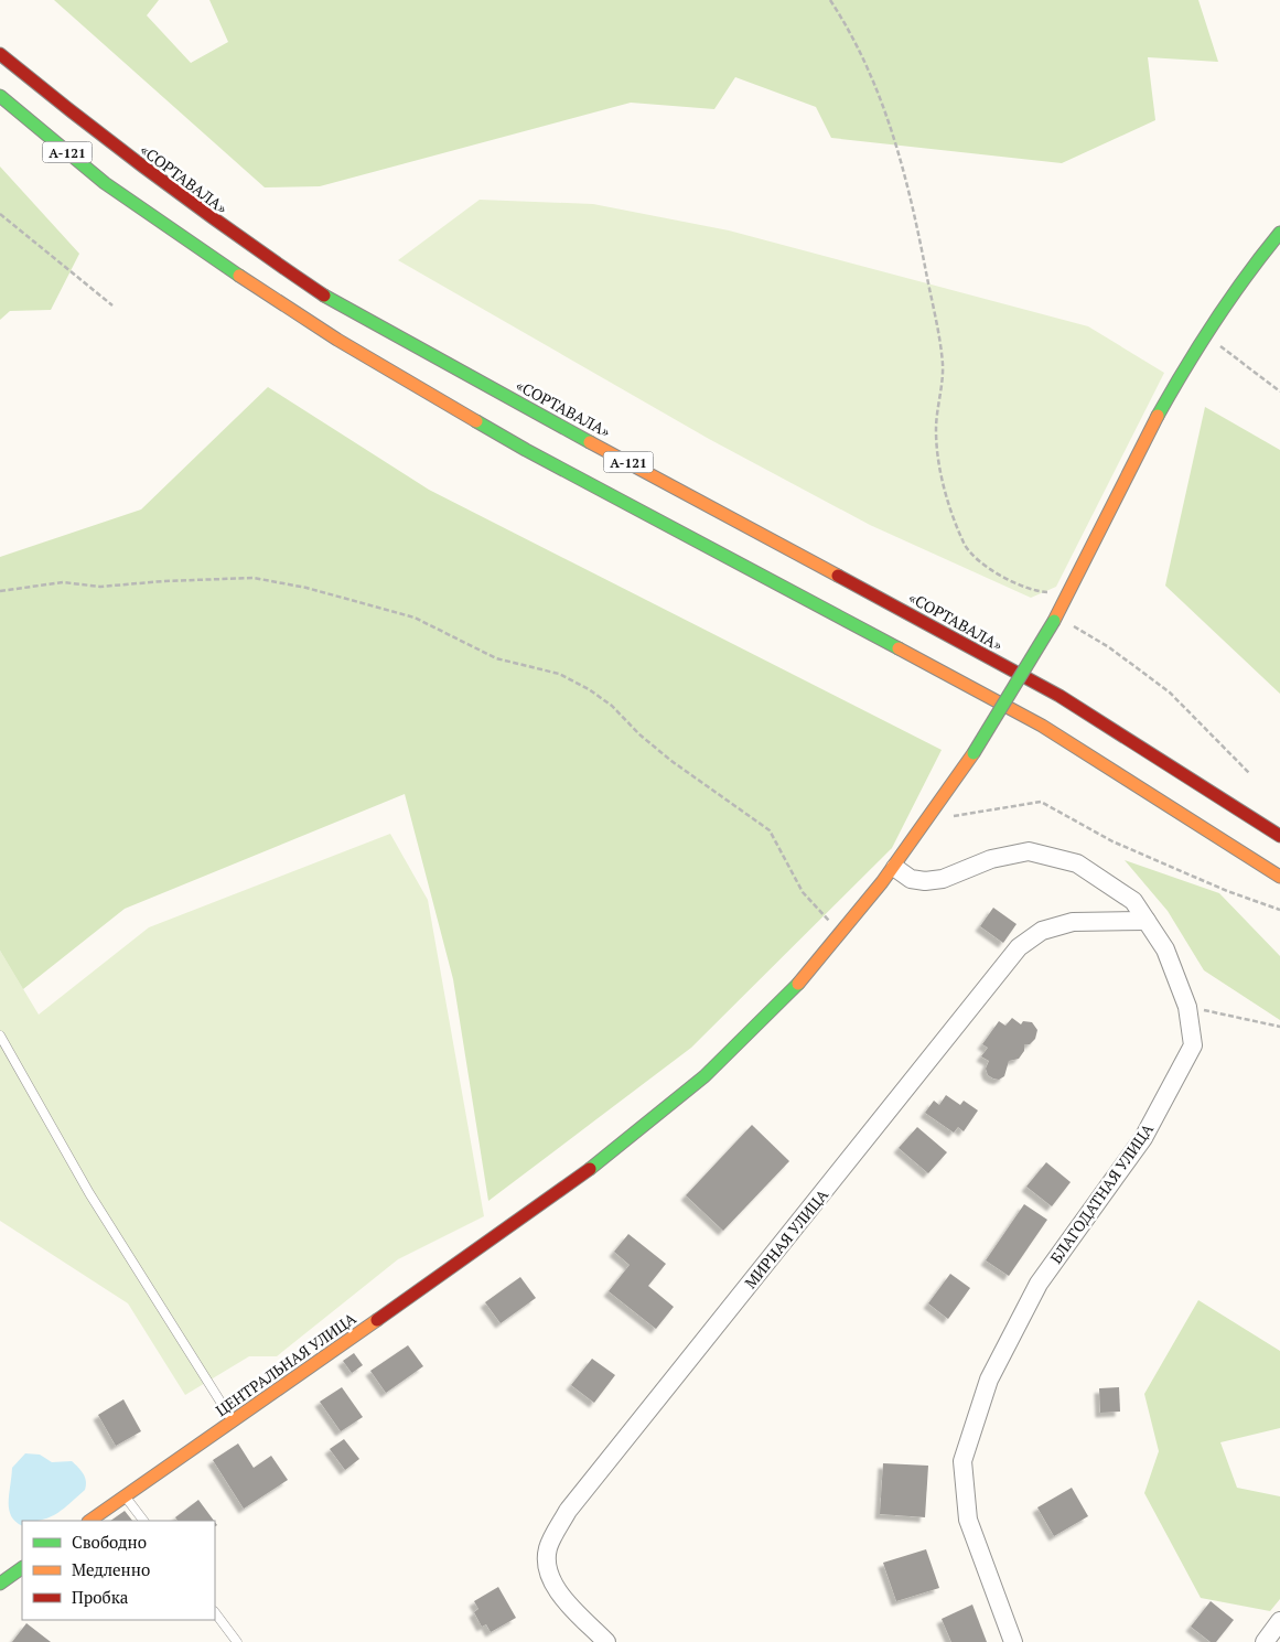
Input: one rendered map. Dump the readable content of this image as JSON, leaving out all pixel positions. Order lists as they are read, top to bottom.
{
  "streets": {
    "main road": ["А-121", "«СОРТАВАЛА»", "ЦЕНТРАЛЬНАЯ УЛИЦА"],
    "street": ["БЛАГОДАТНАЯ УЛИЦА", "МИРНАЯ УЛИЦА"]
  },
  "crossings": [
    ["БЛАГОДАТНАЯ УЛИЦА", "МИРНАЯ УЛИЦА"],
    ["БЛАГОДАТНАЯ УЛИЦА", "ЦЕНТРАЛЬНАЯ УЛИЦА"]
  ],
  "legend": ["Свободно", "Медленно", "Пробка"]
}
